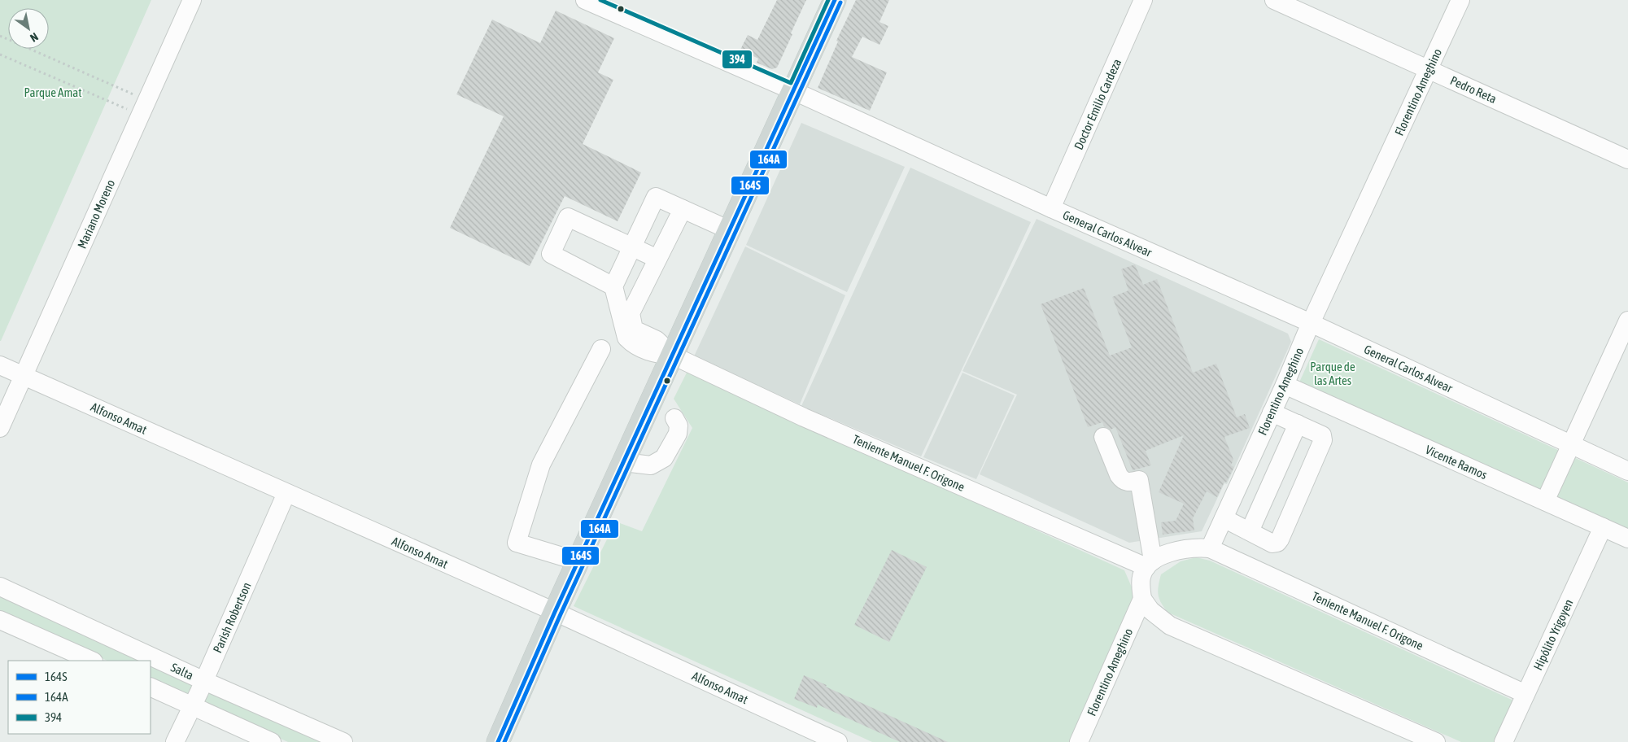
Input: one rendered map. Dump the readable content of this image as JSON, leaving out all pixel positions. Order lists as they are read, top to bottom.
{
  "streets": {
    "street": [
      "Pedro Reta",
      "Florentino Ameghino",
      "Doctor Emilio Cardeza",
      "Mariano Moreno",
      "General Carlos Alvear",
      "Alfonso Amat",
      "Vicente Ramos",
      "Teniente Manuel F. Origone",
      "Parish Robertson",
      "Hipólito Yrigoyen",
      "Salta"
    ]
  },
  "crossings": [
    ["Pedro Reta", "Florentino Ameghino"],
    ["Florentino Ameghino", "General Carlos Alvear"],
    ["Florentino Ameghino", "Vicente Ramos"],
    ["Florentino Ameghino", "Teniente Manuel F. Origone"],
    ["Doctor Emilio Cardeza", "General Carlos Alvear"],
    ["Mariano Moreno", "Alfonso Amat"],
    ["Alfonso Amat", "Parish Robertson"],
    ["Vicente Ramos", "Hipólito Yrigoyen"],
    ["Teniente Manuel F. Origone", "Hipólito Yrigoyen"],
    ["Parish Robertson", "Salta"]
  ],
  "parks": ["Parque Amat", "Parque de las Artes"],
  "lines": ["transit line 164S", "transit line 394", "transit line 164A"],
  "legend": ["164S", "164A", "394"],
  "north": "bottom right"
}
